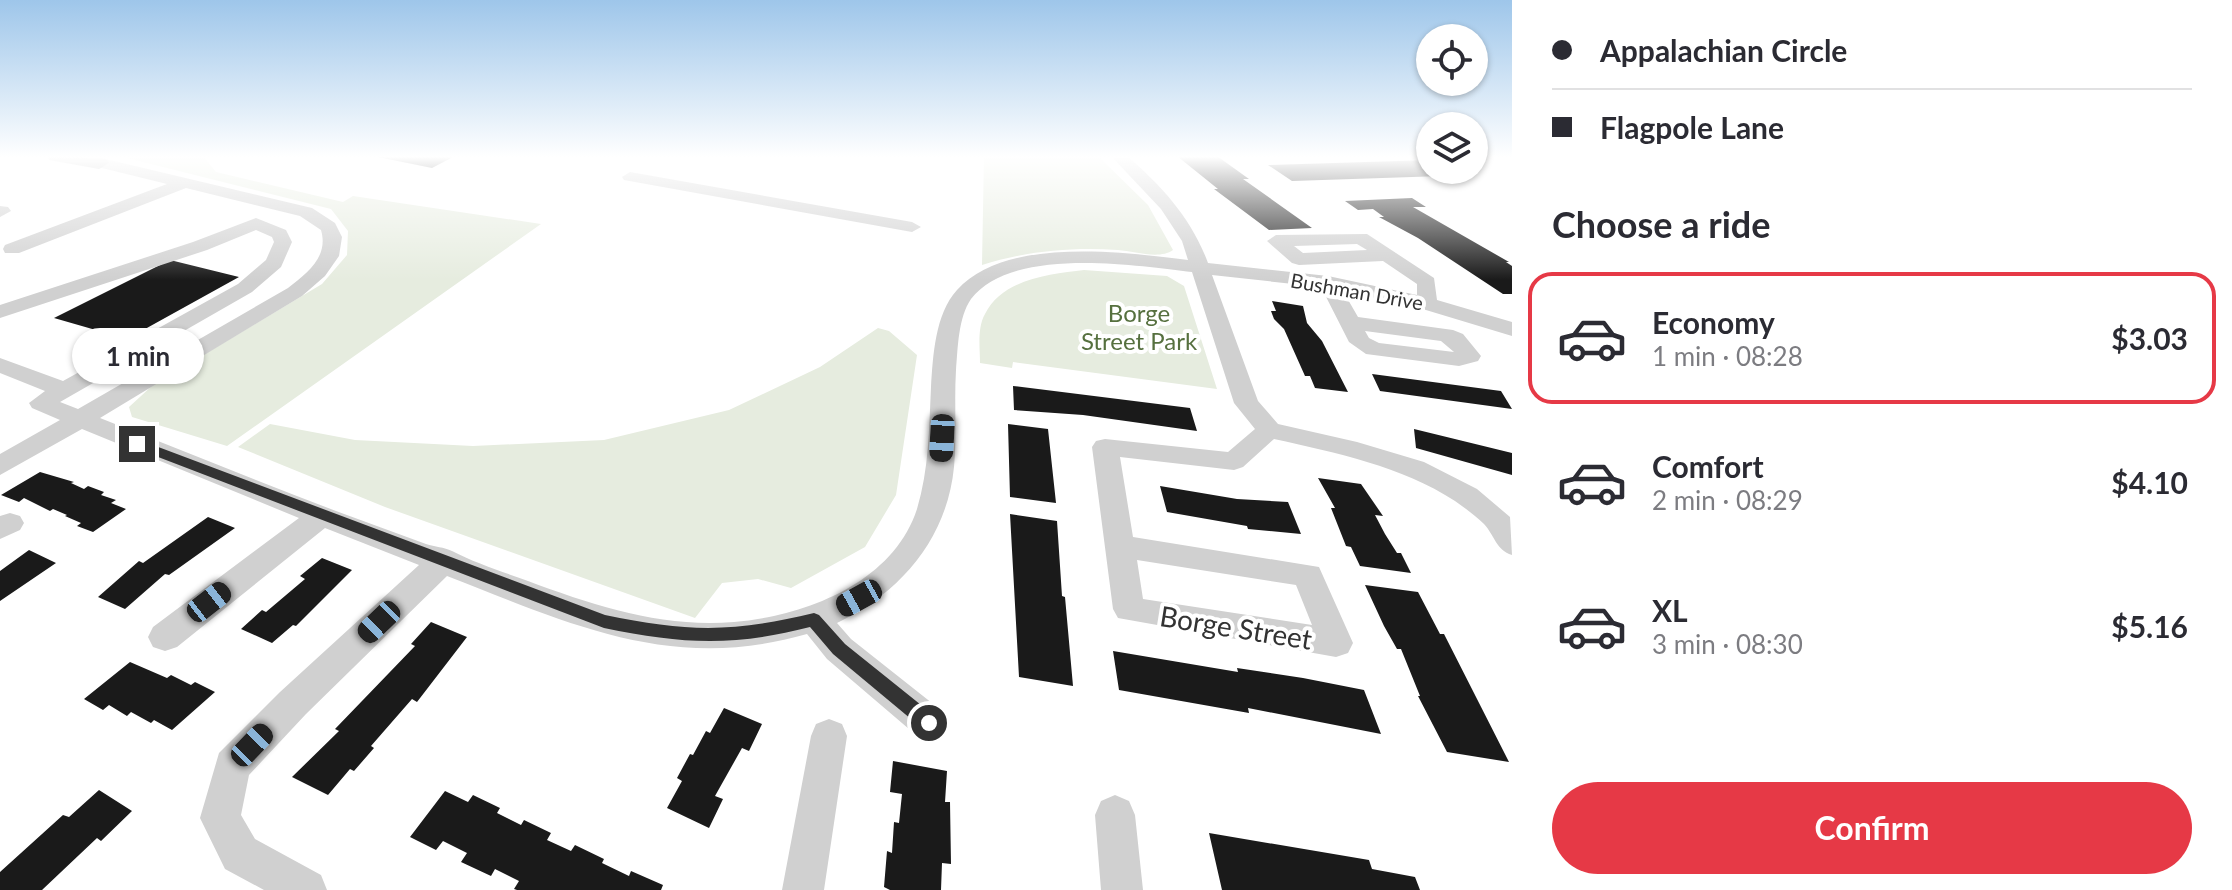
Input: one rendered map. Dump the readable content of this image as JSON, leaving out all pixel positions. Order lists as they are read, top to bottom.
{
  "streets": {
    "street": ["Bushman Drive", "Borge Street"]
  },
  "parks": ["Borge Street Park"],
  "page": {
    "banner": ["Appalachian Circle", "Flagpole Lane"],
    "heading": "Choose a ride",
    "list": [
      {
        "name": "Economy",
        "note": "1 min · 08:28",
        "value": "$3.03"
      },
      {
        "name": "Comfort",
        "note": "2 min · 08:29",
        "value": "$4.10"
      },
      {
        "name": "XL",
        "note": "3 min · 08:30",
        "value": "$5.16"
      }
    ],
    "bubble": "1 min",
    "buttons": "Confirm"
  }
}
